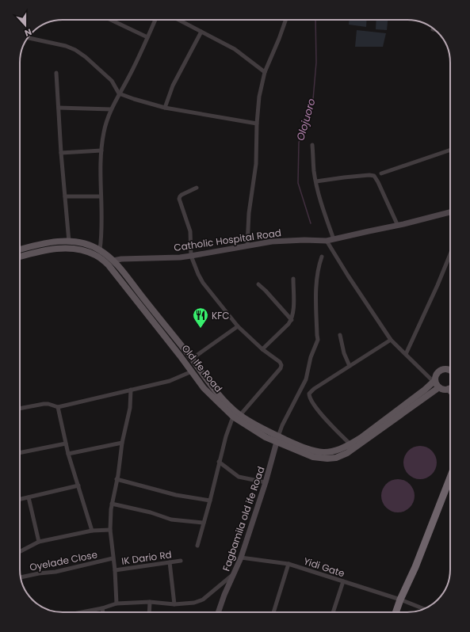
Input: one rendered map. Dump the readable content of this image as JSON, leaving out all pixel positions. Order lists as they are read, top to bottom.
{
  "streets": {
    "main road": ["Old Ife Road"],
    "street": [
      "Catholic Hospital Road",
      "Fagbamila old ife Road",
      "IK Dario Rd",
      "Oyelade Close",
      "Yidi Gate"
    ]
  },
  "crossings": [
    ["Catholic Hospital Road", "Old Ife Road"],
    ["Old Ife Road", "Fagbamila old ife Road"],
    ["Fagbamila old ife Road", "Yidi Gate"]
  ],
  "water": ["Olojuoro"],
  "places": {
    "restaurant": ["KFC"]
  },
  "north": "bottom"
}
